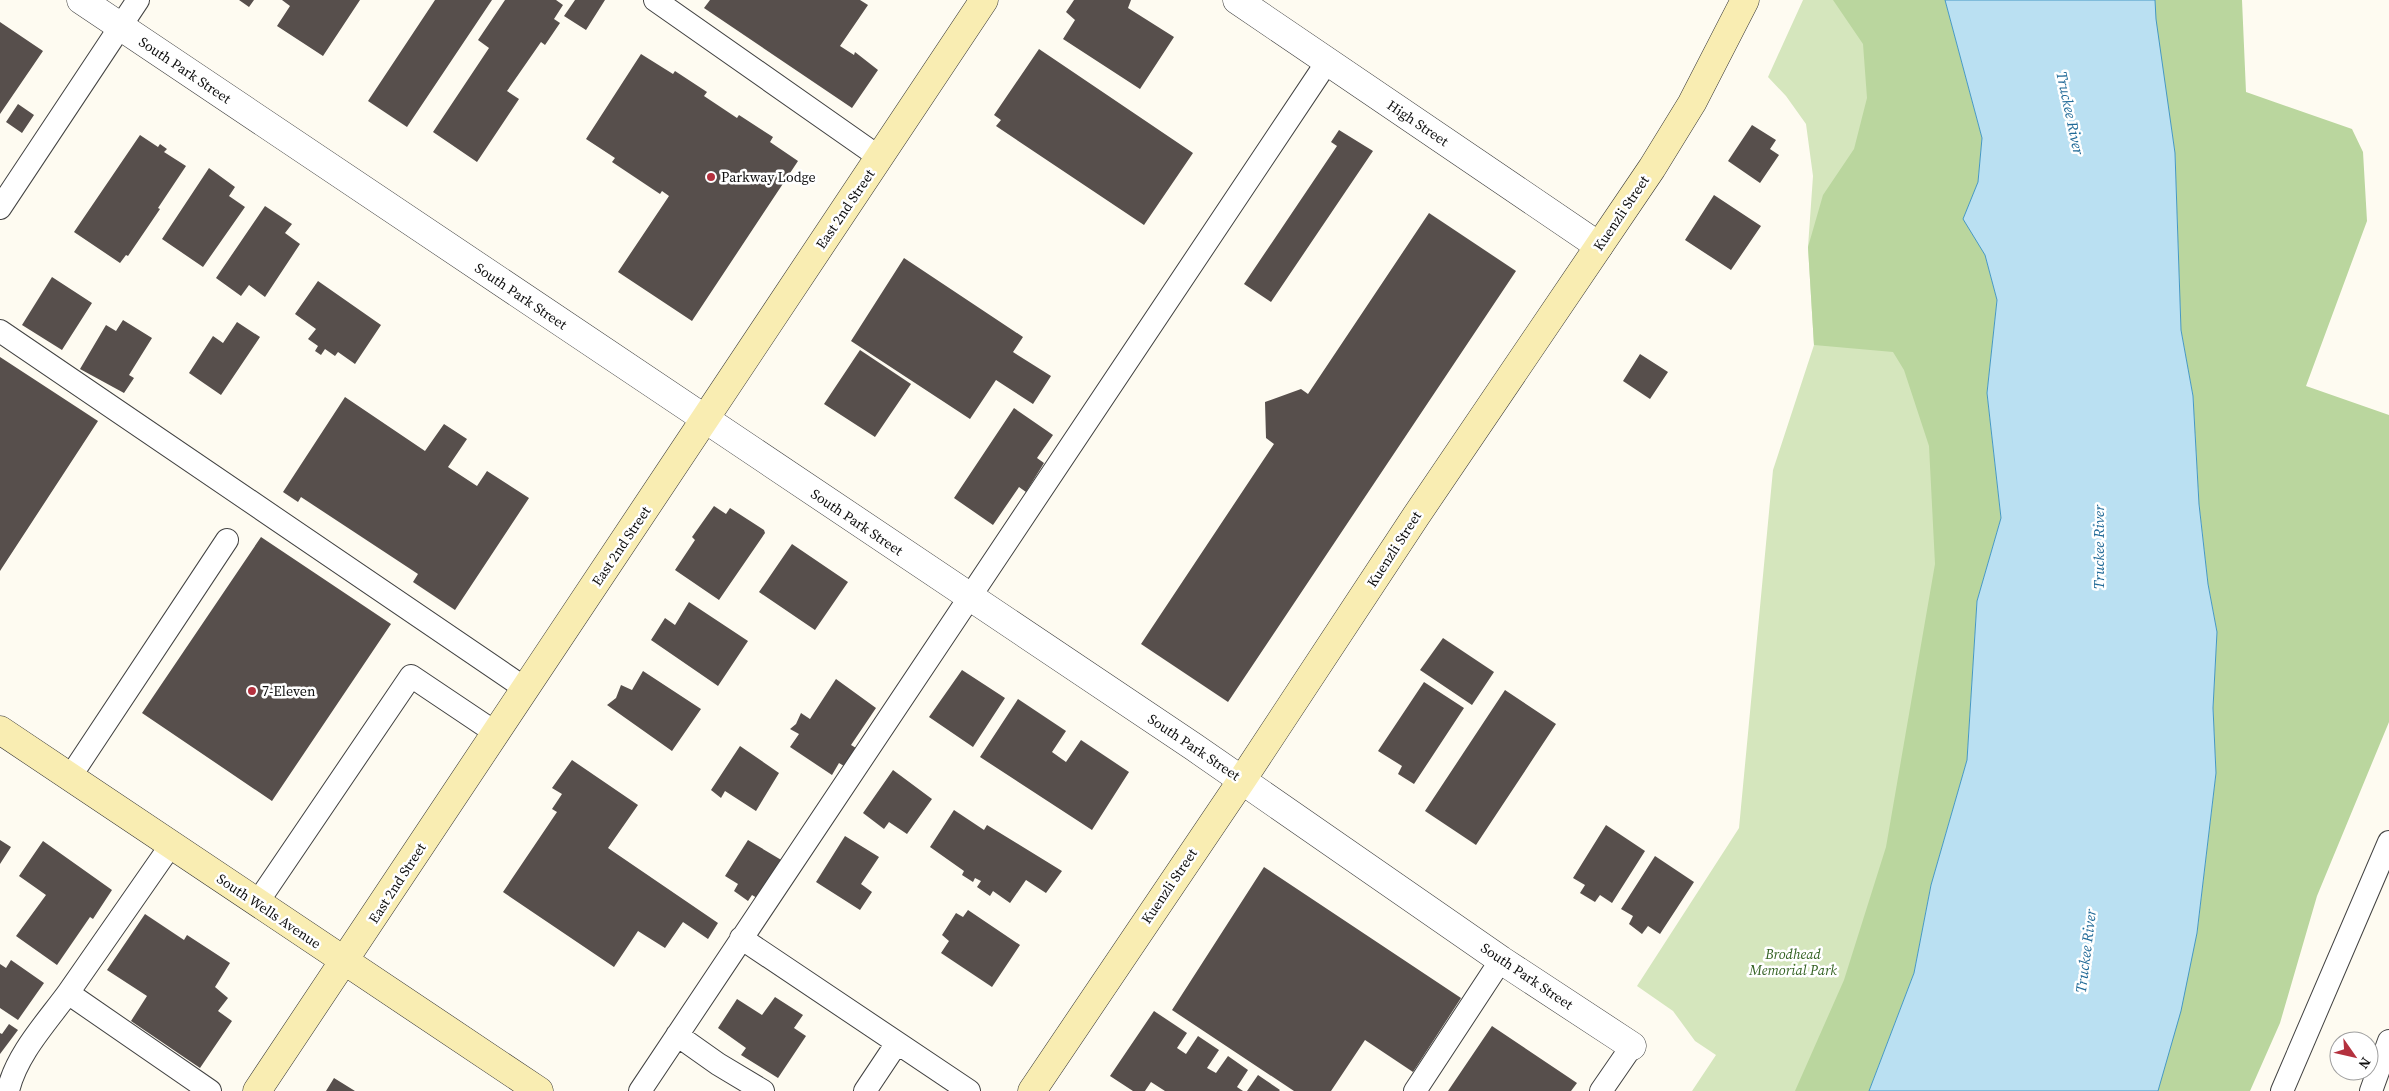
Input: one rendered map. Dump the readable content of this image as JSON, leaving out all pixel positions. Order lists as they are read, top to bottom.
{
  "streets": {
    "main road": ["East 2nd Street", "Kuenzli Street", "South Wells Avenue"],
    "street": ["South Park Street", "High Street"]
  },
  "crossings": [
    ["South Park Street", "East 2nd Street"],
    ["South Park Street", "Kuenzli Street"],
    ["High Street", "Kuenzli Street"],
    ["East 2nd Street", "South Wells Avenue"]
  ],
  "water": ["Truckee River"],
  "parks": ["Brodhead Memorial Park"],
  "places": ["Parkway Lodge", "7-Eleven"],
  "north": "bottom right"
}
